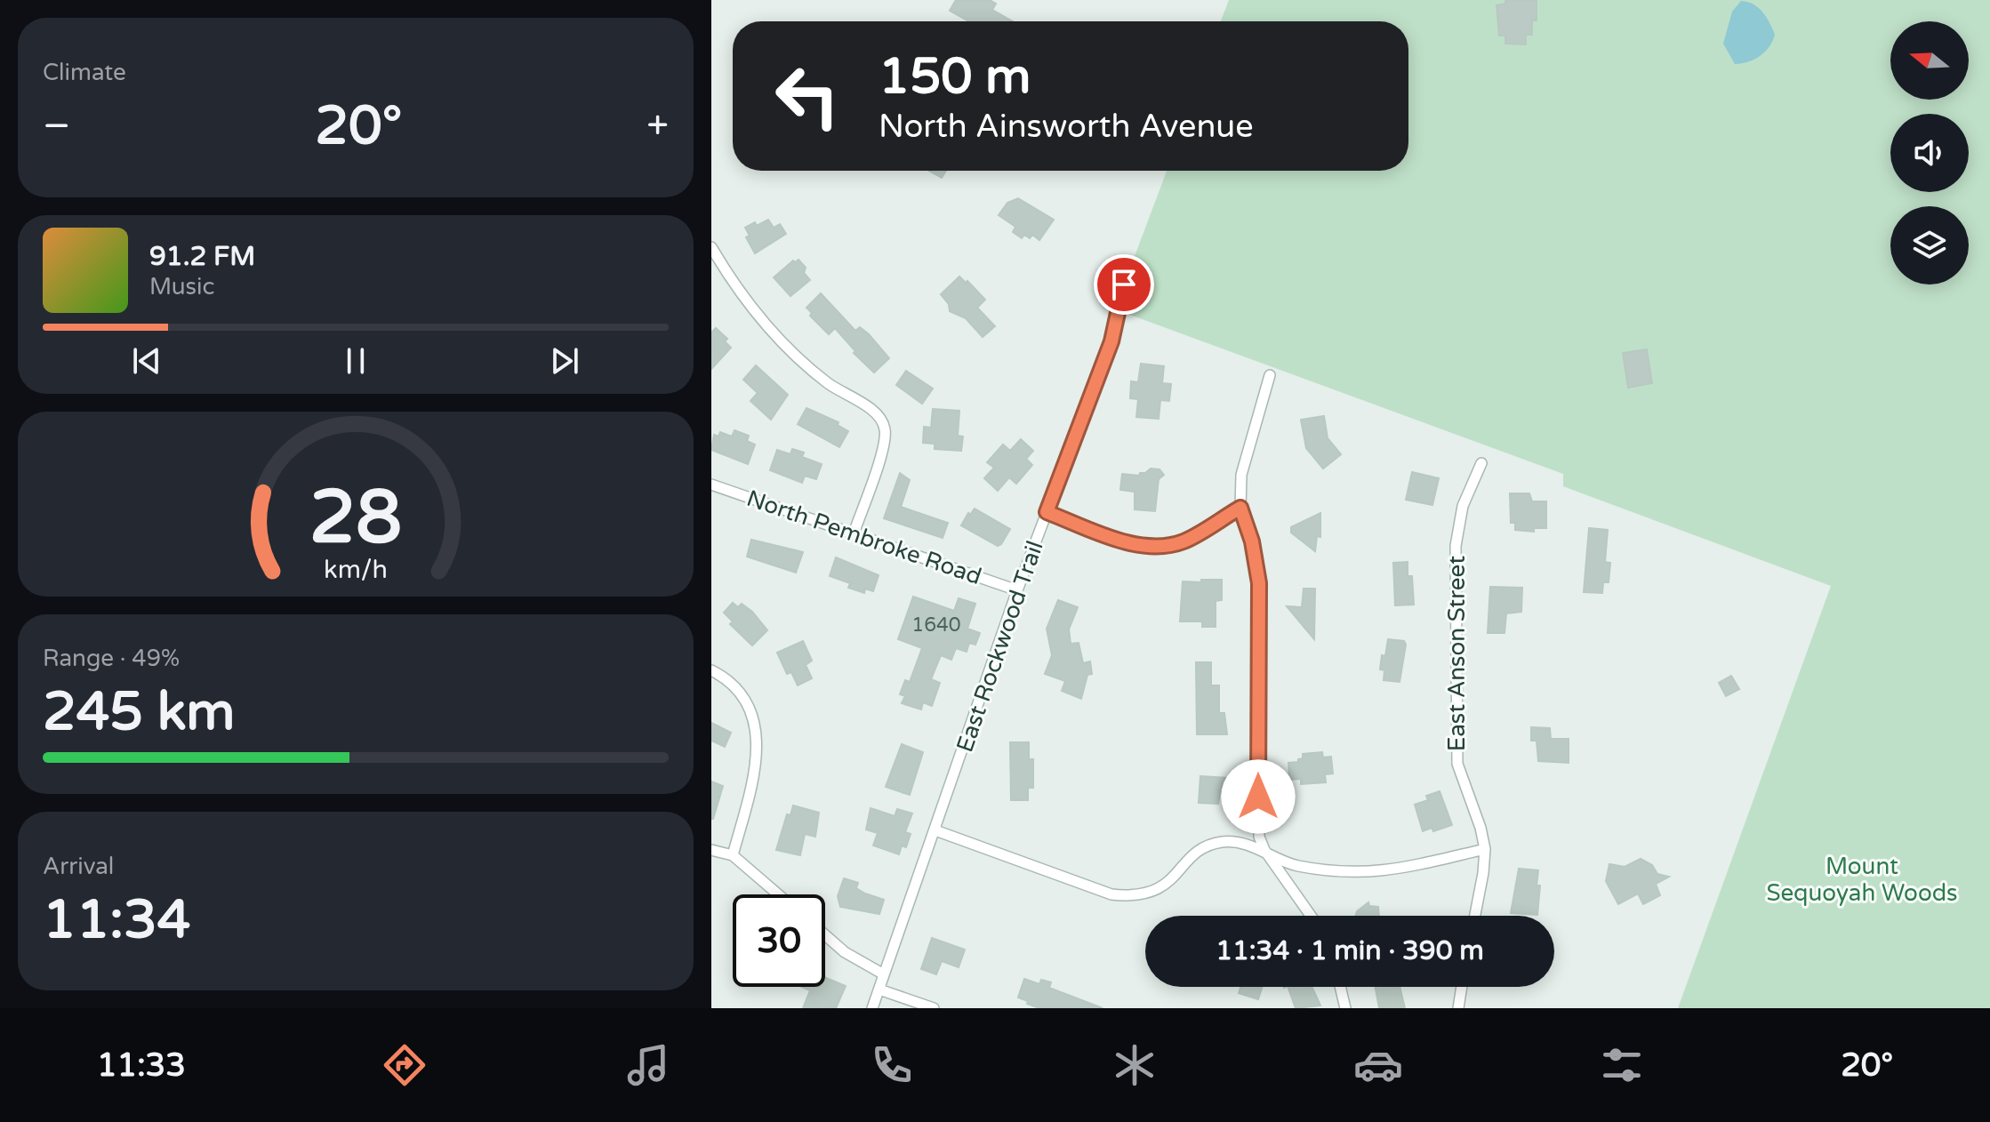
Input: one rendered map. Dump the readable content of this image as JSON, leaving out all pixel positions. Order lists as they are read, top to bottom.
{
  "streets": {
    "street": ["North Pembroke Road", "East Rockwood Trail", "East Anson Street"]
  },
  "crossings": [
    ["North Pembroke Road", "East Rockwood Trail"]
  ],
  "parks": ["Mount Sequoyah Woods"],
  "house_numbers": ["1640"],
  "north": "left",
  "page": {
    "tile": [
      "Climate",
      ["Range · 49%", "245 km"],
      ["Arrival", "11:34"]
    ],
    "turn": ["150 m", "North Ainsworth Avenue"],
    "heat": ["−", "20°", "+"],
    "song": ["91.2 FM", "Music"],
    "limit": "30",
    "trip": "11:34 · 1 min · 390 m",
    "tabs": ["11:33", "20°"],
    "gauge": ["28", "km/h"]
  }
}
